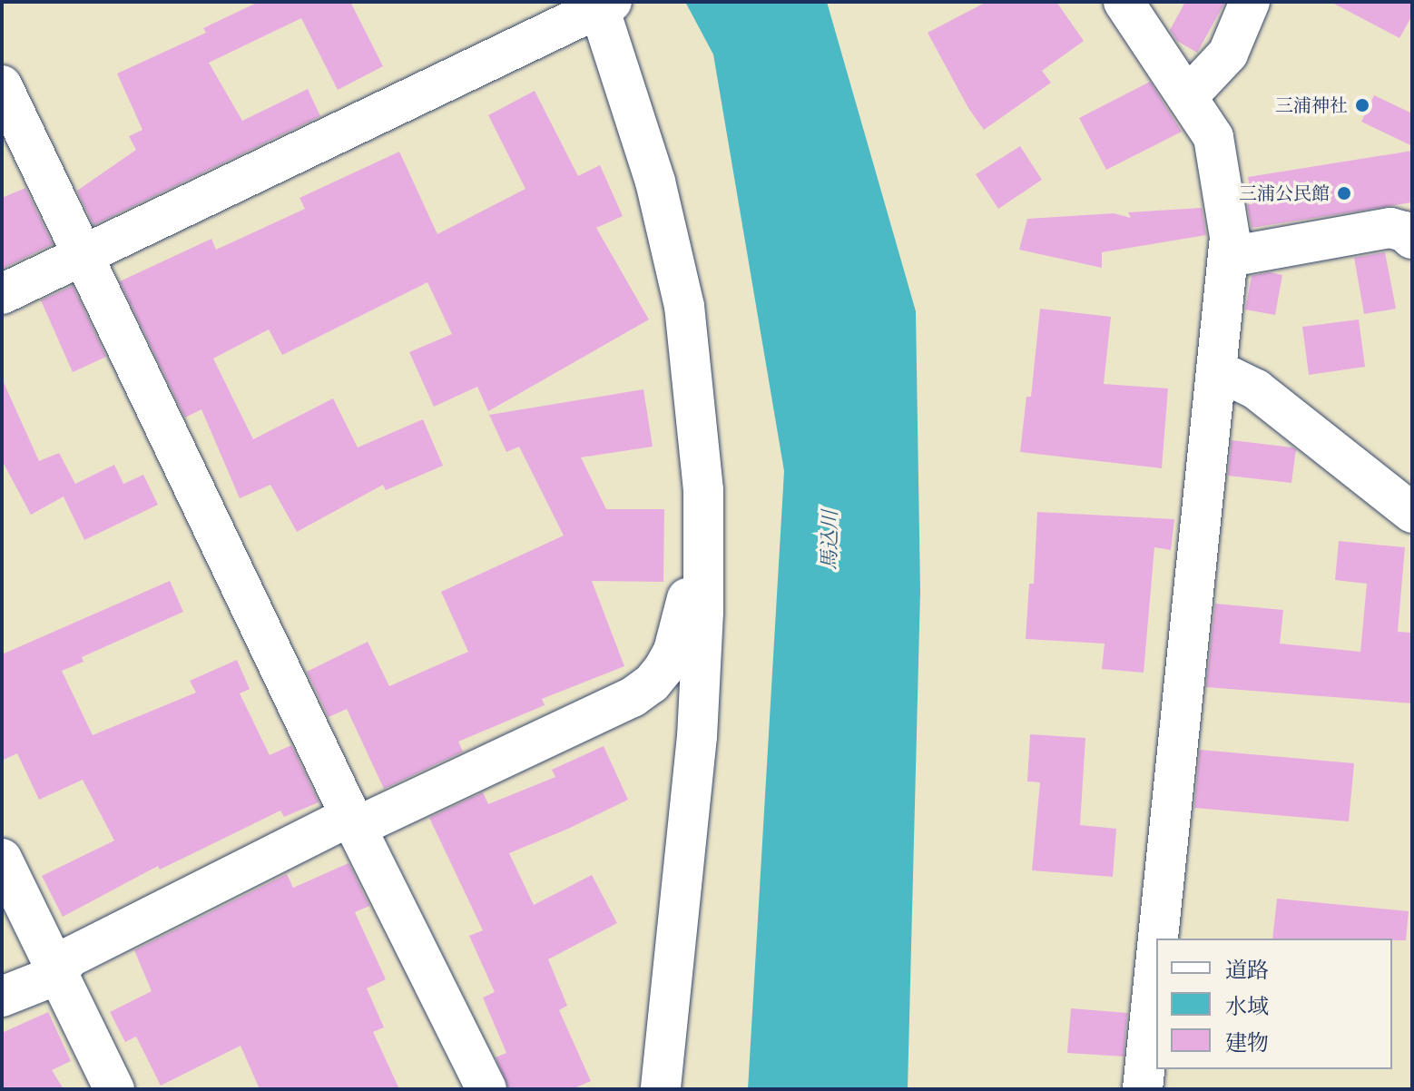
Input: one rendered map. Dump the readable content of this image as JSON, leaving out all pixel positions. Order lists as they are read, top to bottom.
{
  "water": ["馬込川"],
  "places": ["三浦神社", "三浦公民館"],
  "legend": ["道路", "水域", "建物"]
}
